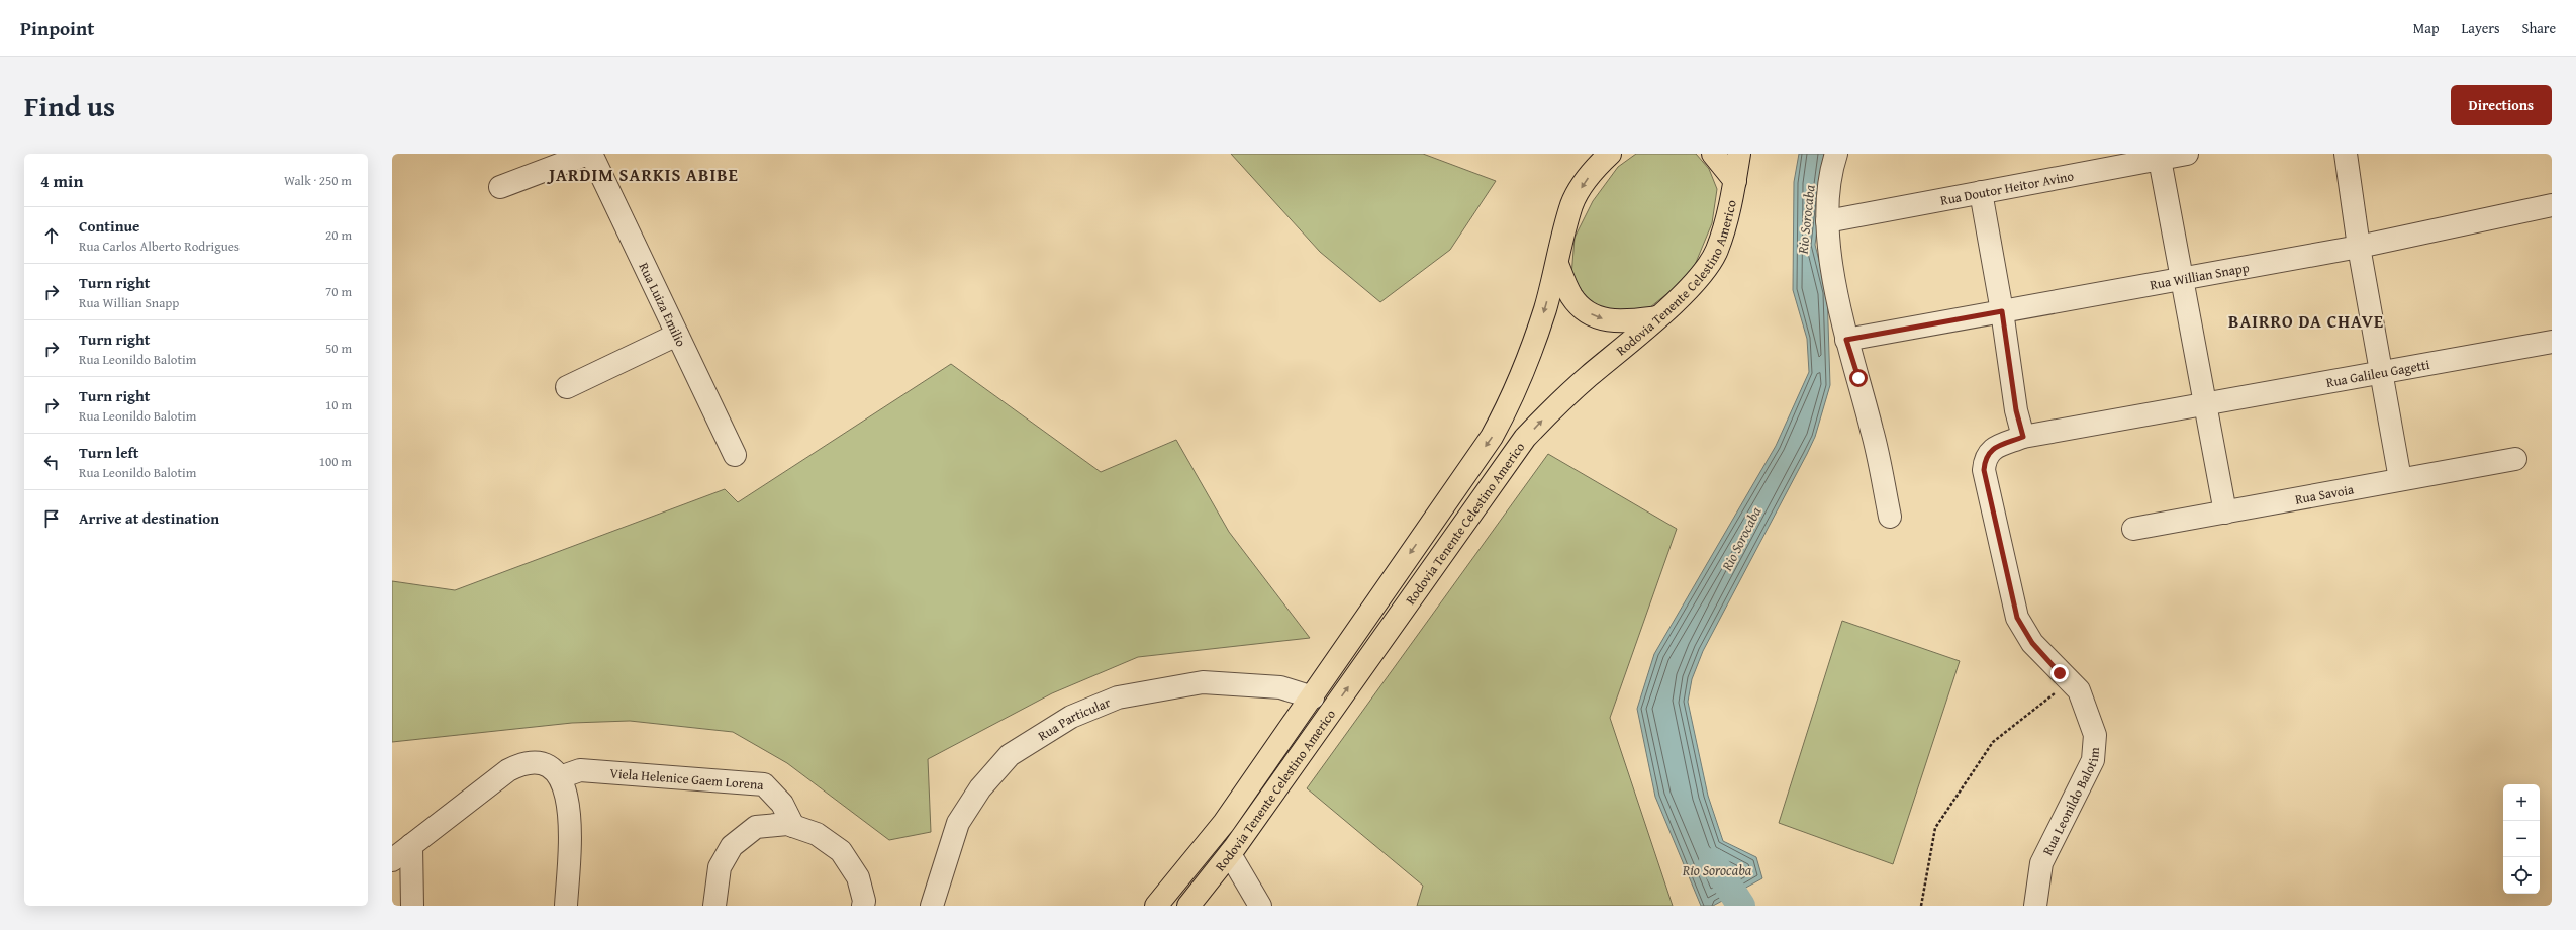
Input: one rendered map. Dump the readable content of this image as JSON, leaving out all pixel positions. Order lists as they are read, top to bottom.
{
  "streets": {
    "highway": ["Rodovia Tenente Celestino Americo"],
    "street": [
      "Rua Doutor Heitor Avino",
      "Rua Willian Snapp",
      "Rua Luiza Emilio",
      "Rua Galileu Gagetti",
      "Rua Savoia",
      "Rua Particular",
      "Viela Helenice Gaem Lorena",
      "Rua Leonildo Balotim"
    ]
  },
  "crossings": [
    ["Rodovia Tenente Celestino Americo", "Rua Particular"],
    ["Rua Galileu Gagetti", "Rua Leonildo Balotim"]
  ],
  "districts": ["JARDIM SARKIS ABIBE", "BAIRRO DA CHAVE"],
  "water": ["Rio Sorocaba"],
  "page": {
    "header": "Pinpoint",
    "nav": ["Map", "Layers", "Share"],
    "title": "Find us",
    "buttons": "Directions",
    "heading": ["4 min", "Walk · 250 m"],
    "list": [
      ["Continue", "Rua Carlos Alberto Rodrigues", "20 m"],
      ["Turn right", "Rua Willian Snapp", "70 m"],
      ["Turn right", "Rua Leonildo Balotim", "50 m"],
      ["Turn right", "Rua Leonildo Balotim", "10 m"],
      ["Turn left", "Rua Leonildo Balotim", "100 m"],
      "Arrive at destination"
    ],
    "map_buttons": ["+", "−"]
  }
}
